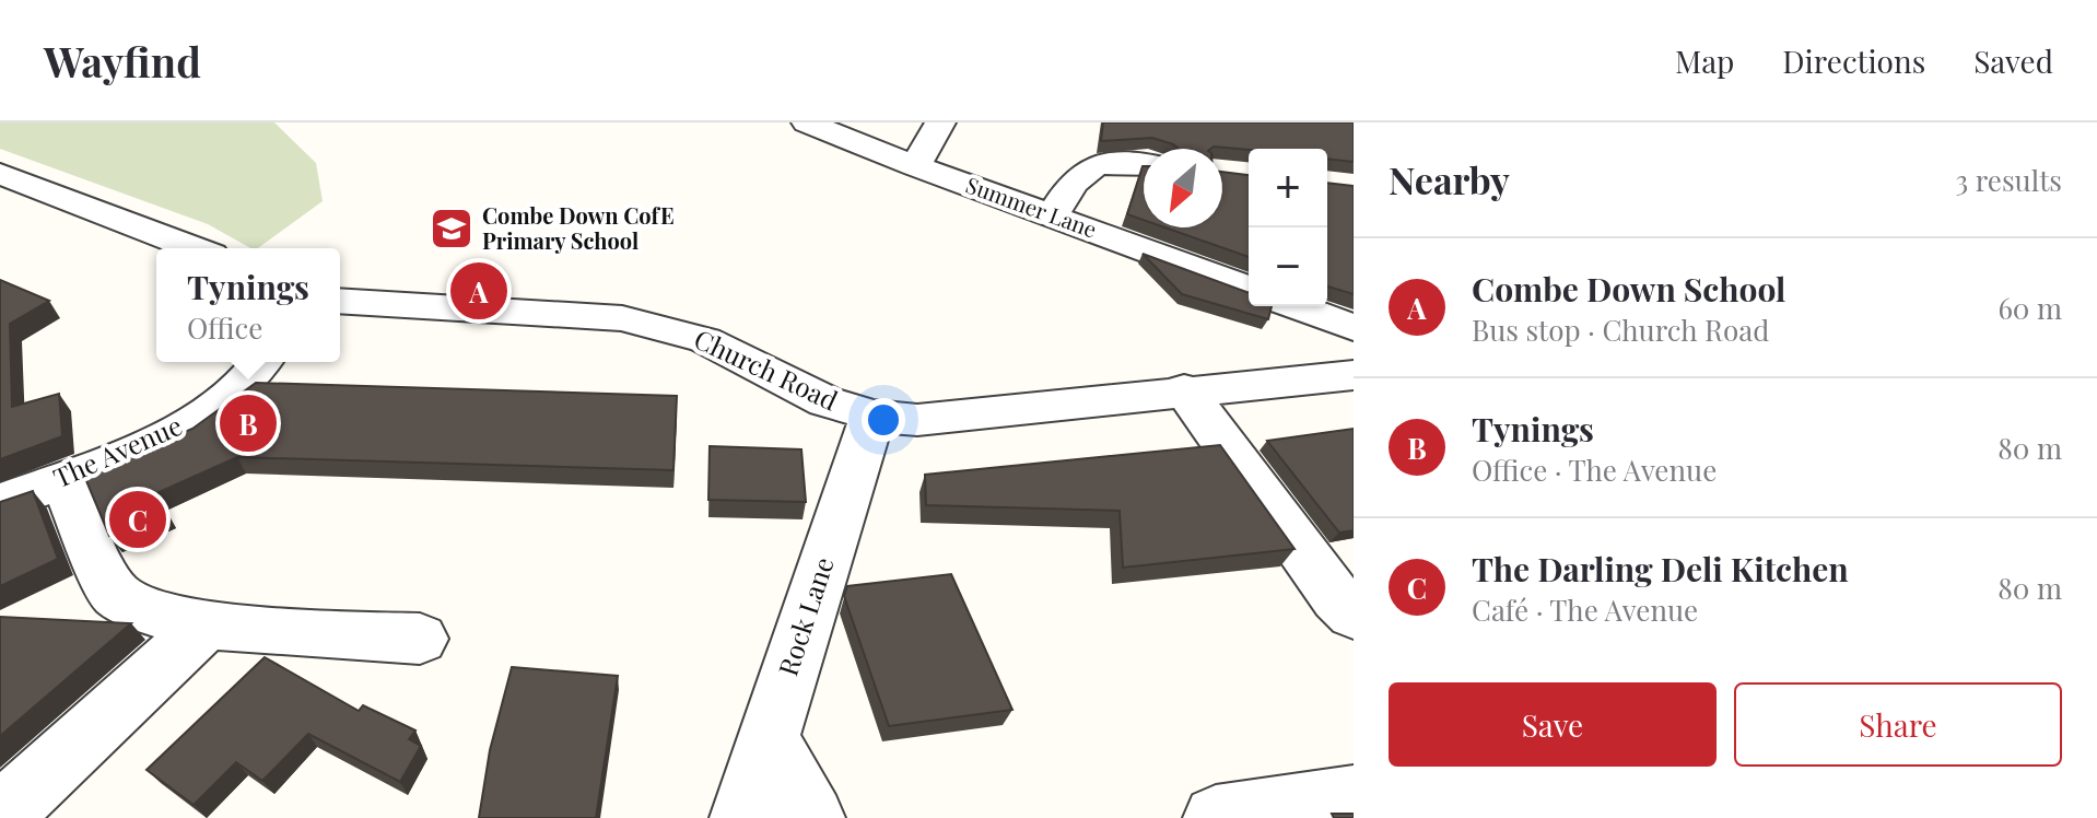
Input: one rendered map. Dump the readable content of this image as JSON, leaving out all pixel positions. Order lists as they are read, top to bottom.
{
  "streets": {
    "street": [
      "Summer Lane",
      "Church Road",
      "The Avenue",
      "Rock Lane"
    ]
  },
  "crossings": [
    ["Church Road", "Rock Lane"]
  ],
  "places": {
    "school or university": ["Combe Down CofE Primary School"]
  },
  "north": "bottom left",
  "page": {
    "header": "Wayfind",
    "nav": ["Map", "Directions", "Saved"],
    "heading": ["Nearby", "3 results"],
    "map_buttons": ["+", "−"],
    "list": [
      {
        "mark": "A",
        "name": "Combe Down School",
        "note": "Bus stop · Church Road",
        "value": "60 m"
      },
      {
        "mark": "B",
        "name": "Tynings",
        "note": "Office · The Avenue",
        "value": "80 m"
      },
      {
        "mark": "C",
        "name": "The Darling Deli Kitchen",
        "note": "Café · The Avenue",
        "value": "80 m"
      }
    ],
    "popup": ["Tynings", "Office"],
    "pins": ["A", "B", "C"],
    "buttons": ["Save", "Share"]
  }
}
